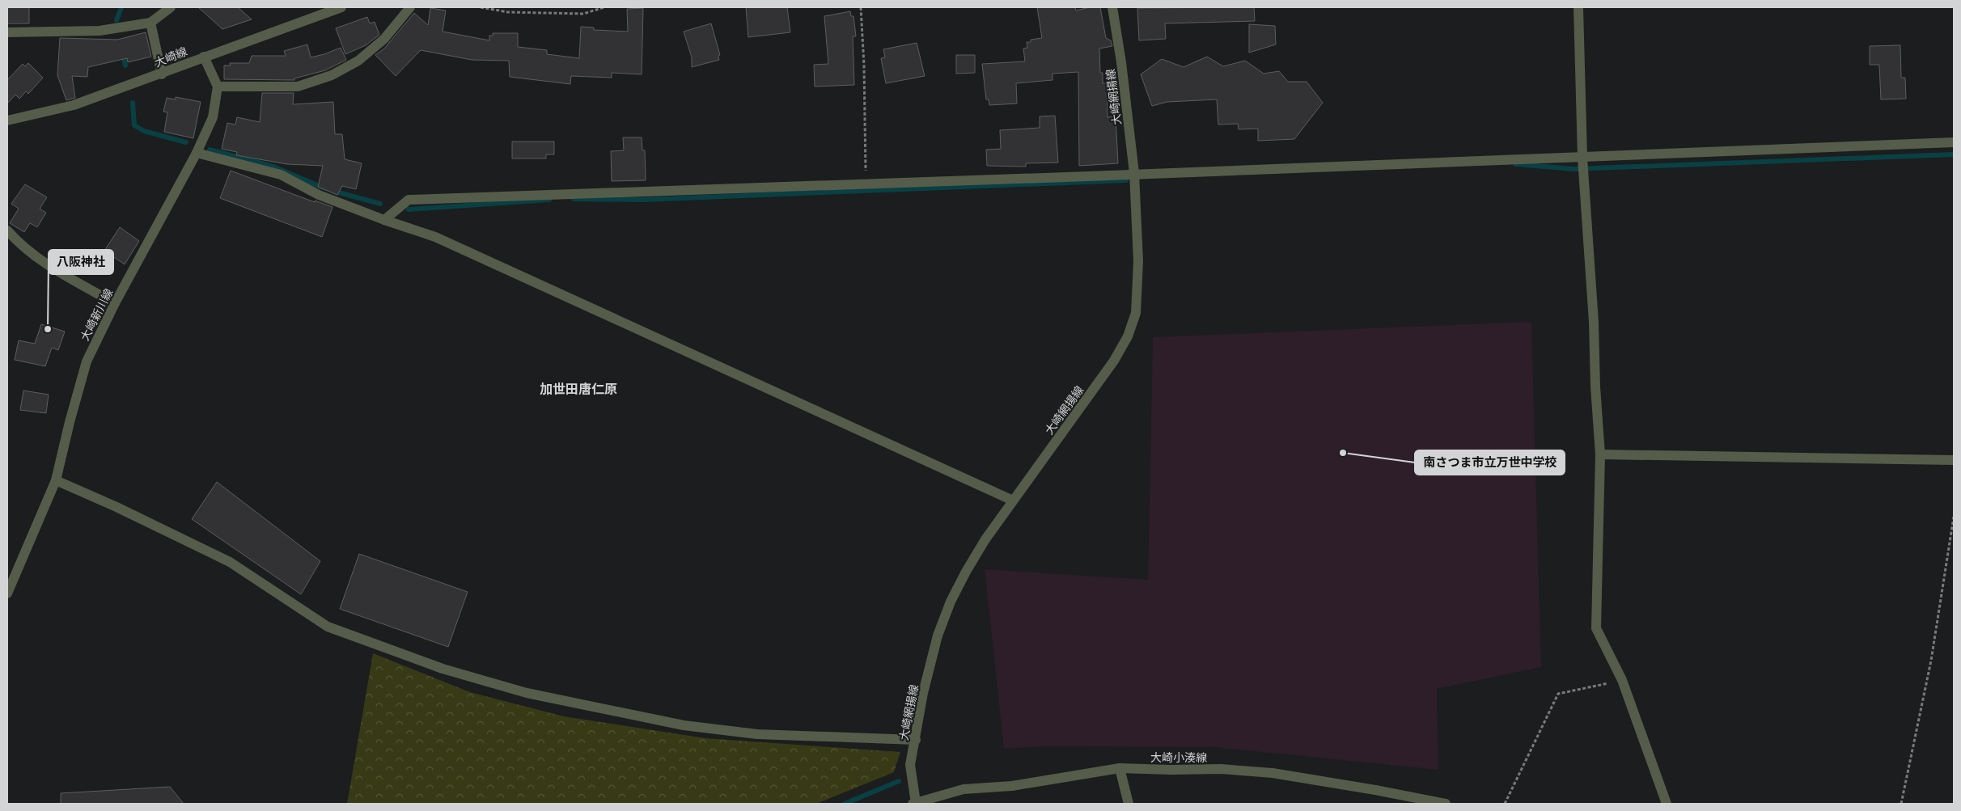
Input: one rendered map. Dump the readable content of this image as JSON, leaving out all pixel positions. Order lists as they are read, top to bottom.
{
  "streets": {
    "street": [
      "大崎線",
      "大崎網揚線",
      "大崎新川線",
      "大崎小湊線"
    ]
  },
  "crossings": [
    ["大崎網揚線", "大崎小湊線"]
  ],
  "districts": ["加世田唐仁原"],
  "places": ["八阪神社", "南さつま市立万世中学校"]
}
